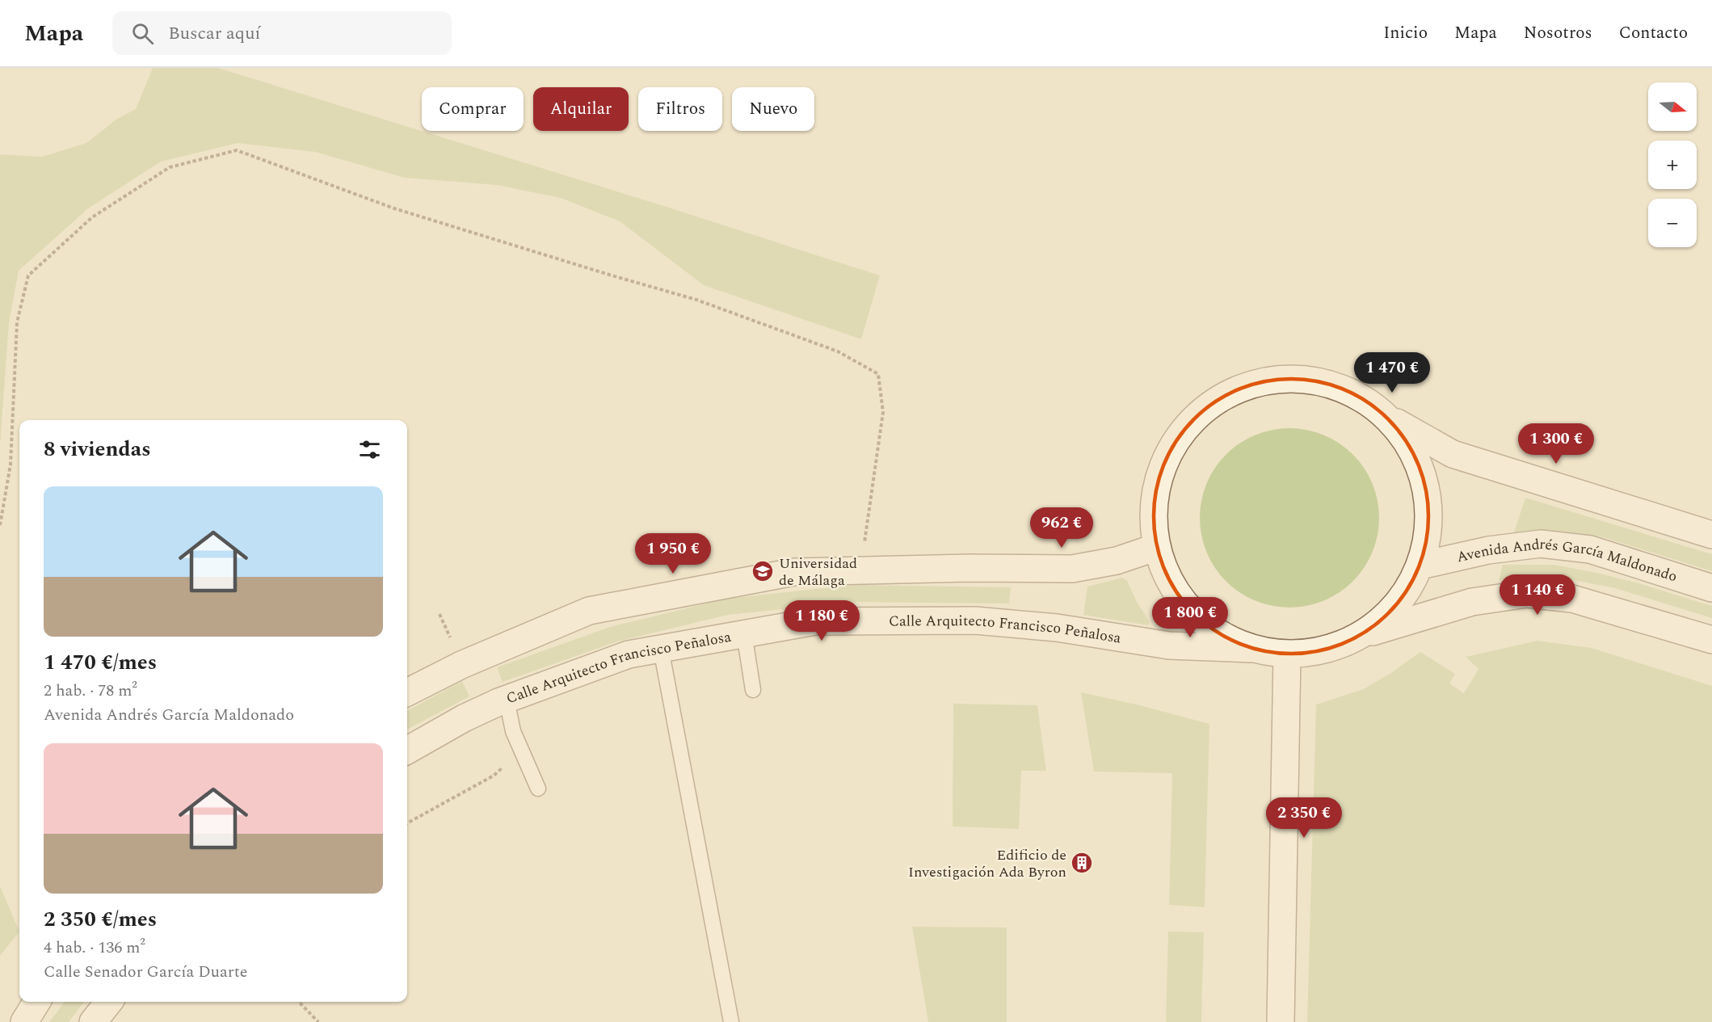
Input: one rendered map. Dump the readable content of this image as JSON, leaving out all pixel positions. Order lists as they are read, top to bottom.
{
  "streets": {
    "street": ["Avenida Andrés García Maldonado", "Calle Arquitecto Francisco Peñalosa"]
  },
  "places": {
    "school or university": ["Universidad de Málaga"],
    "building": ["Edificio de Investigación Ada Byron"]
  },
  "north": "right",
  "page": {
    "header": "Mapa",
    "search": "Buscar aquí",
    "nav": [
      "Inicio",
      "Mapa",
      "Nosotros",
      "Contacto"
    ],
    "map_buttons": ["+", "−"],
    "chip": [
      "Comprar",
      "Alquilar",
      "Filtros",
      "Nuevo"
    ],
    "price": [
      "1 470 €",
      "1 300 €",
      "962 €",
      "1 950 €",
      "1 140 €",
      "1 800 €",
      "1 180 €",
      "2 350 €"
    ],
    "heading": "8 viviendas",
    "list": [
      {
        "name": "1 470 €/mes",
        "note": "2 hab. · 78 m² · Avenida Andrés García Maldonado"
      },
      {
        "name": "2 350 €/mes",
        "note": "4 hab. · 136 m² · Calle Senador García Duarte"
      }
    ]
  }
}
